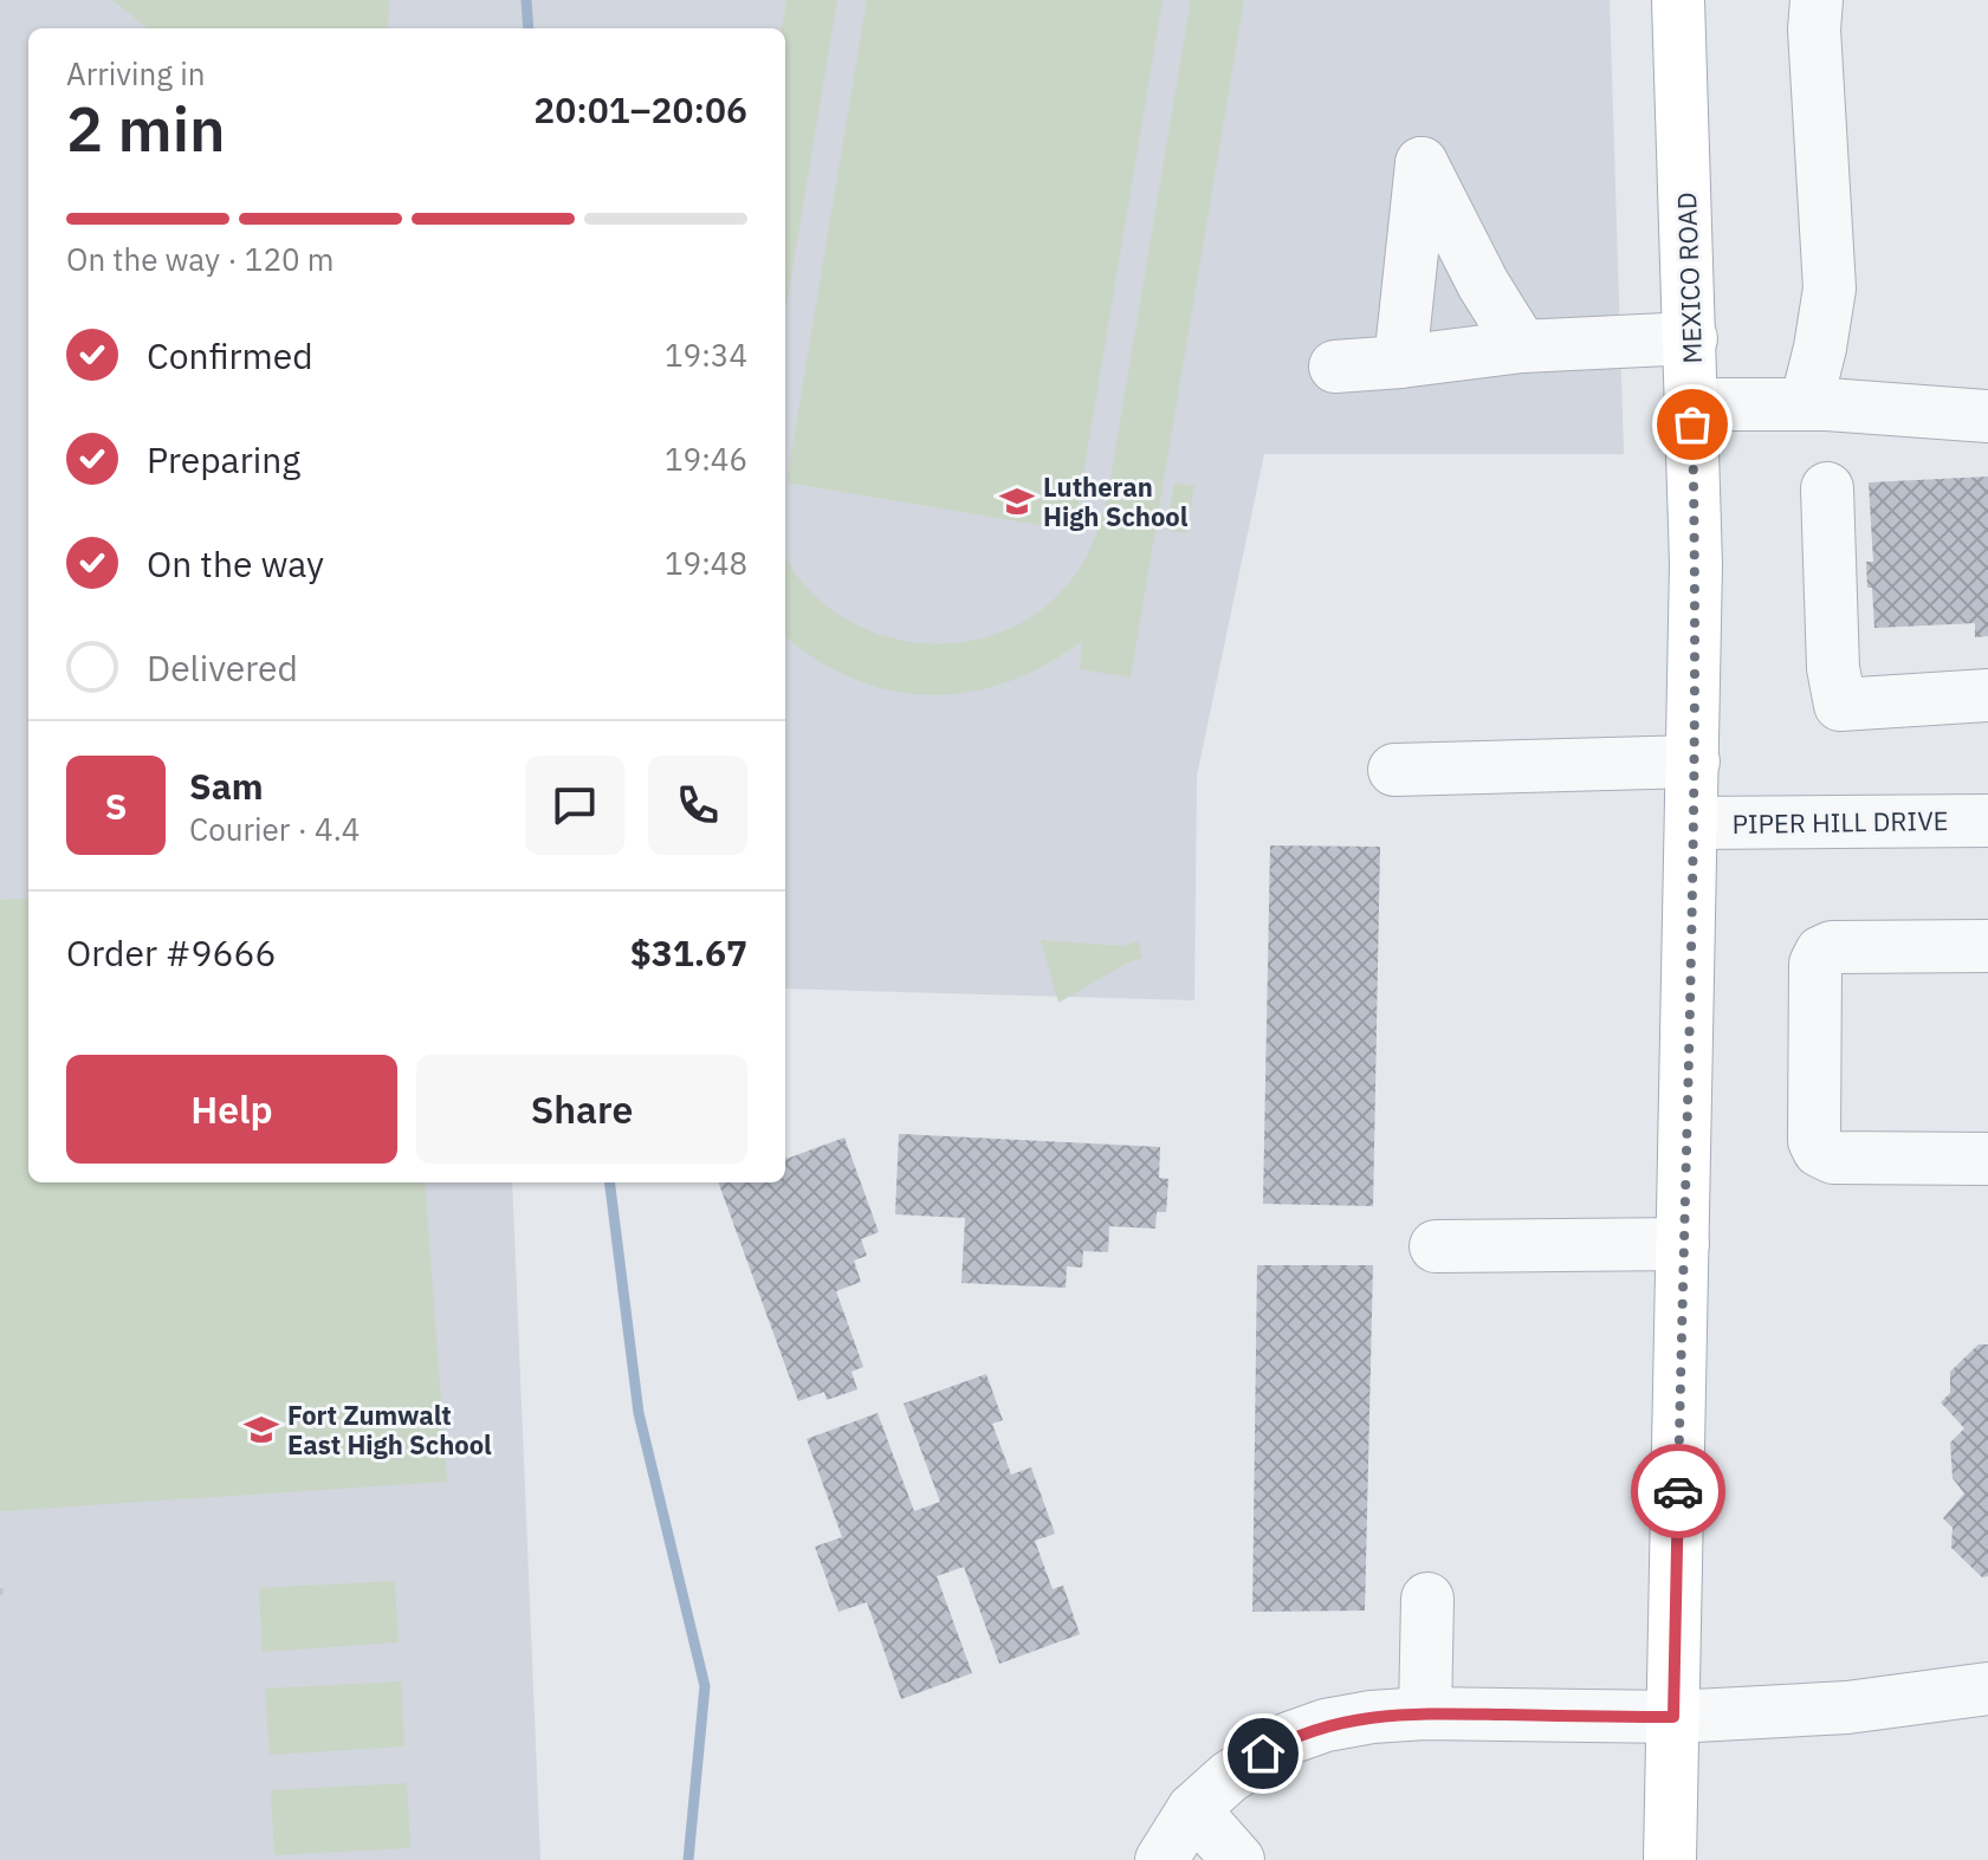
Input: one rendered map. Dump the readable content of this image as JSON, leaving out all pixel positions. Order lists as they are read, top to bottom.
{
  "streets": {
    "main road": ["MEXICO ROAD"],
    "street": ["PIPER HILL DRIVE"]
  },
  "crossings": [
    ["MEXICO ROAD", "PIPER HILL DRIVE"]
  ],
  "places": {
    "school or university": ["Lutheran High School", "Fort Zumwalt East High School"]
  },
  "page": {
    "heading": ["2 min", "Arriving in", "20:01–20:06"],
    "panel": [
      "Sam",
      "Courier · 4.4",
      "Order #9666",
      "$31.67"
    ],
    "bar": "On the way · 120 m",
    "list": [
      ["Confirmed", "19:34"],
      ["Preparing", "19:46"],
      ["On the way", "19:48"],
      "Delivered"
    ],
    "round": "S",
    "buttons": ["Help", "Share"]
  }
}
